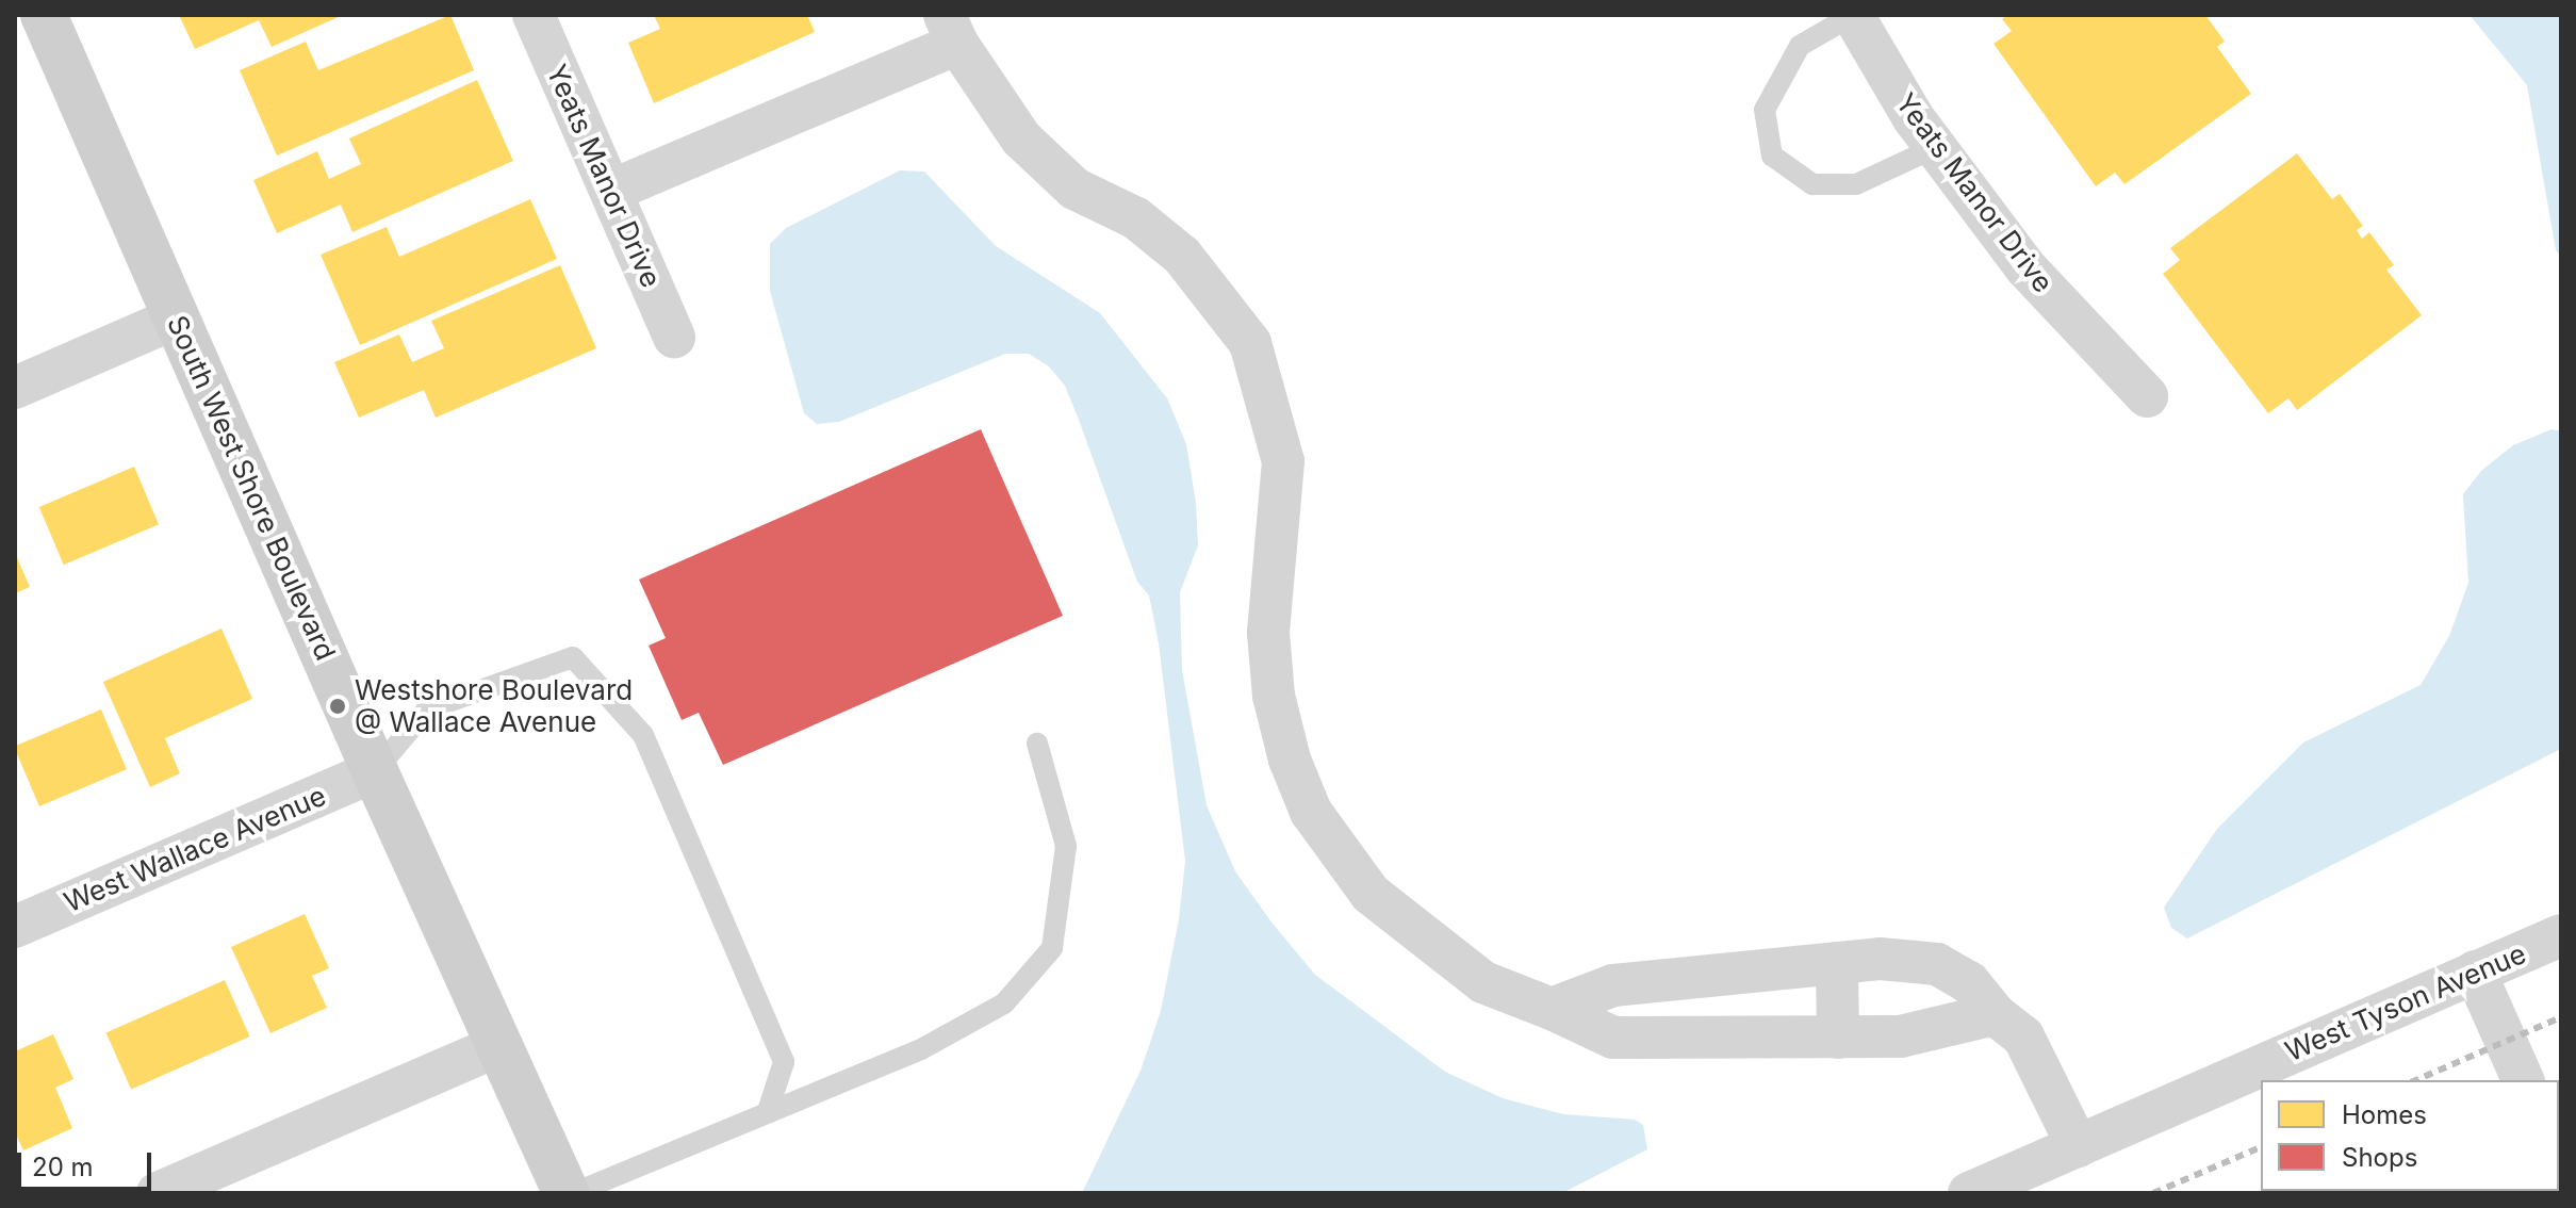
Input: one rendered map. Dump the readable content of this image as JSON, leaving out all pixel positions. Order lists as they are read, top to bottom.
{
  "streets": {
    "street": [
      "Yeats Manor Drive",
      "South West Shore Boulevard",
      "West Wallace Avenue",
      "West Tyson Avenue"
    ]
  },
  "crossings": [
    ["South West Shore Boulevard", "West Wallace Avenue"]
  ],
  "places": ["Westshore Boulevard @ Wallace Avenue"],
  "legend": ["Homes", "Shops"],
  "scale_bar": "20 m"
}
